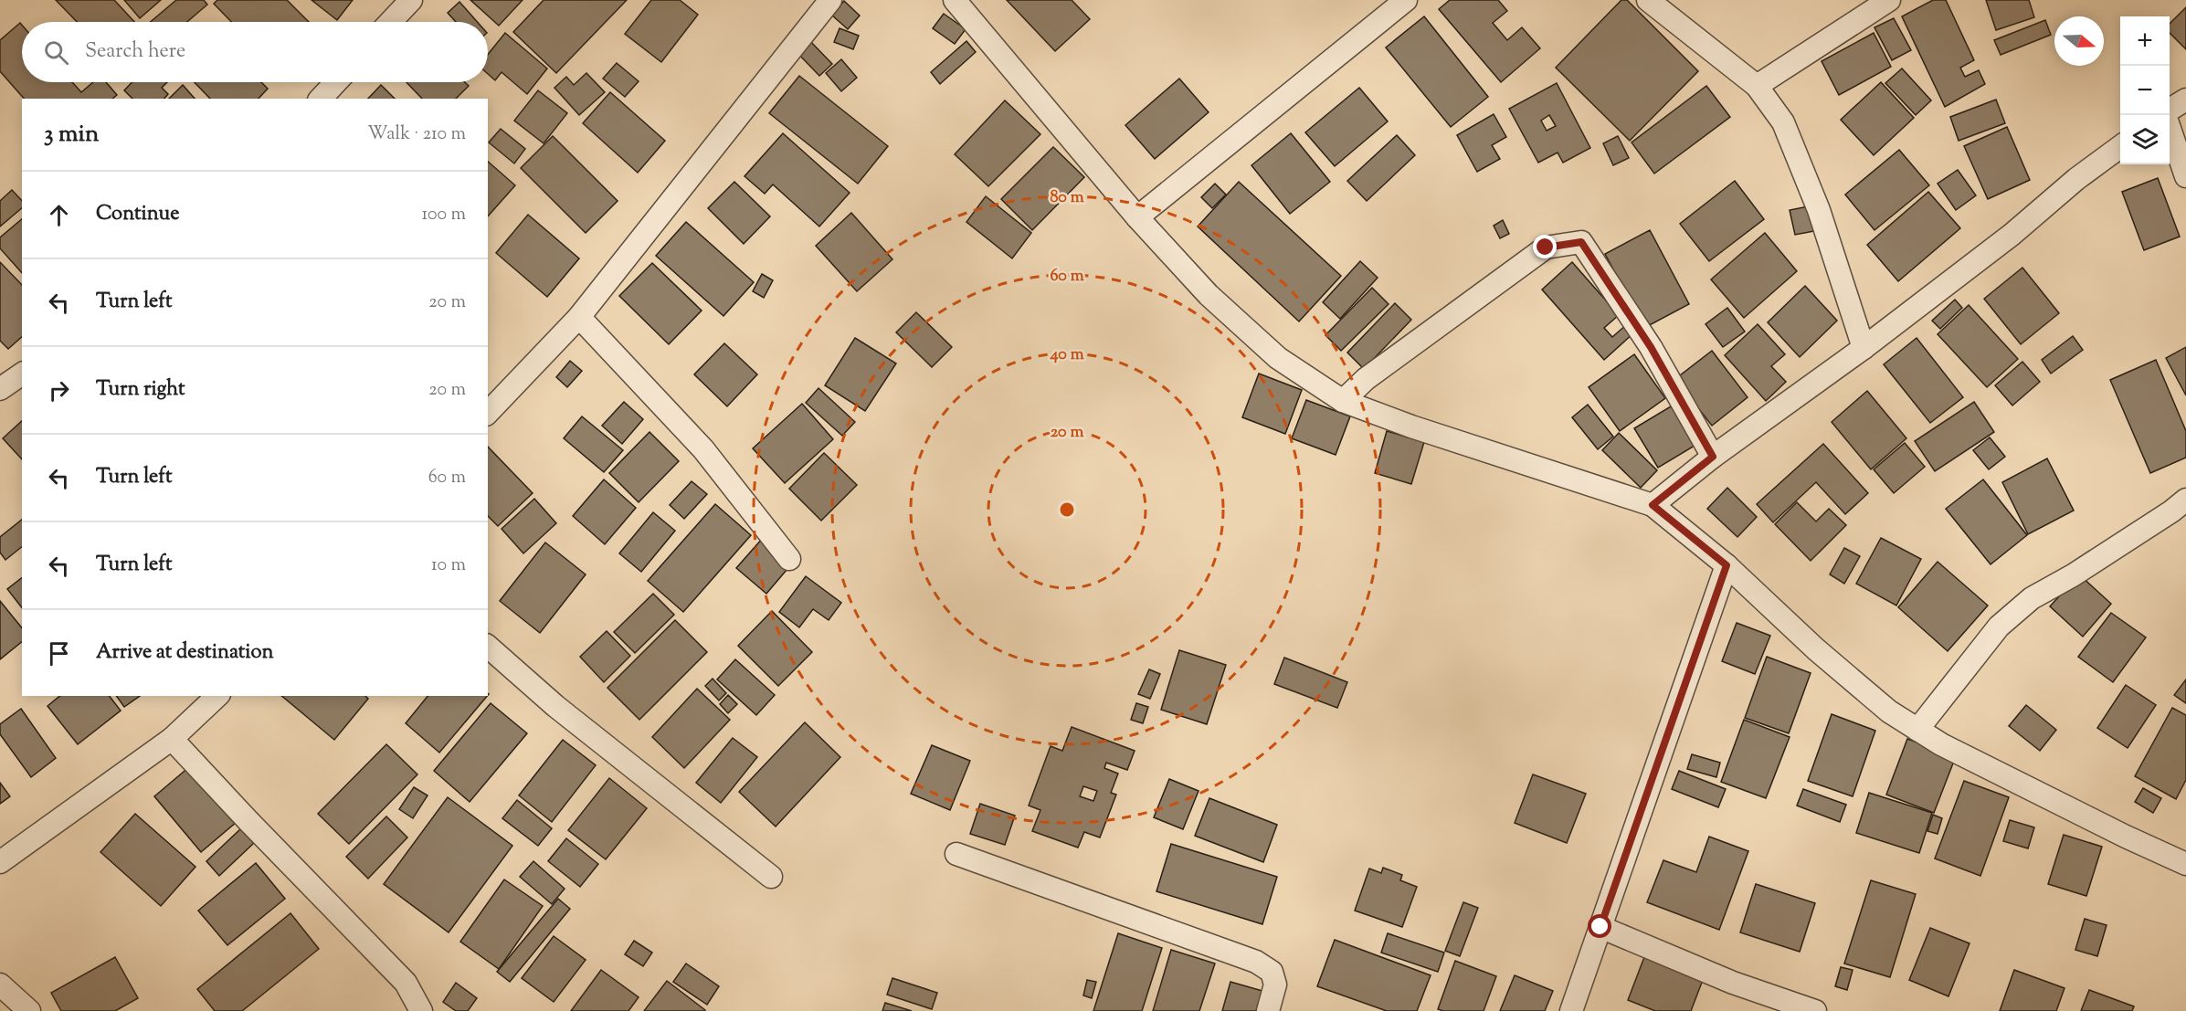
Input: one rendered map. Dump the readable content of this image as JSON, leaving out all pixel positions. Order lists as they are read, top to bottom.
{
  "north": "right",
  "page": {
    "map_buttons": ["+", "−"],
    "search": "Search here",
    "heading": ["3 min", "Walk · 210 m"],
    "list": [
      ["Continue", "100 m"],
      ["Turn left", "20 m"],
      ["Turn right", "20 m"],
      ["Turn left", "60 m"],
      ["Turn left", "10 m"],
      "Arrive at destination"
    ]
  },
  "rings": [
    "80 m",
    "60 m",
    "40 m",
    "20 m"
  ]
}
